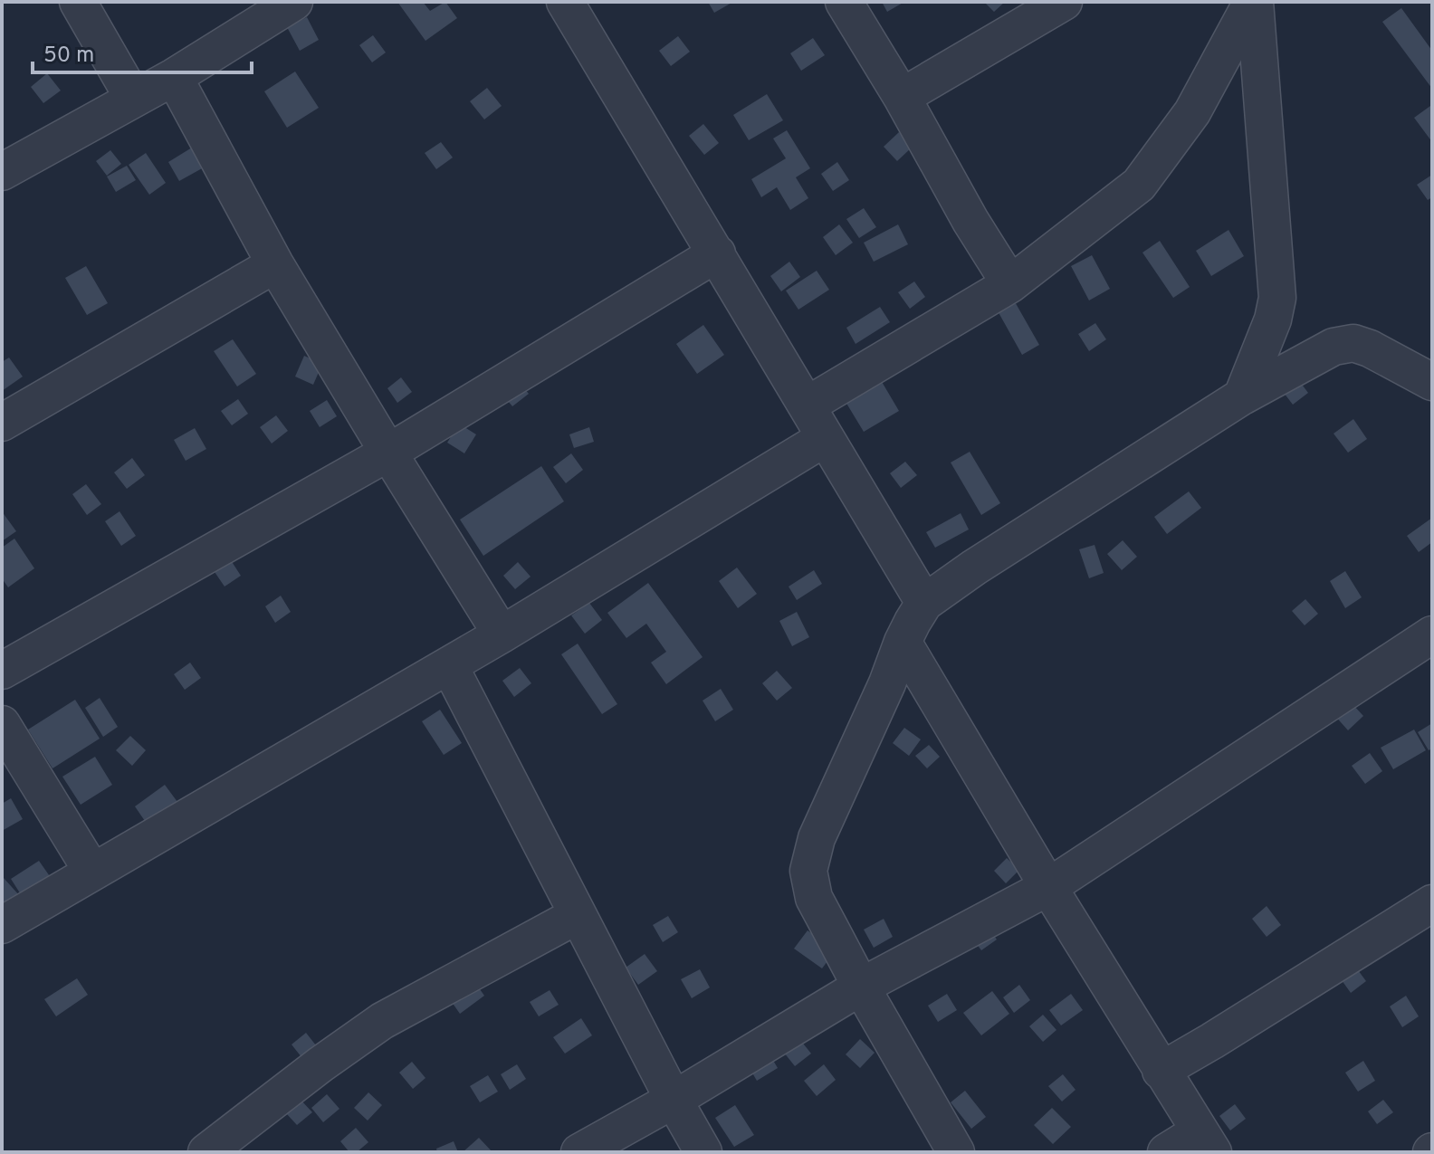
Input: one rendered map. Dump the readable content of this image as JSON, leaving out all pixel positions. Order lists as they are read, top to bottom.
{
  "scale_bar": "50 m"
}
